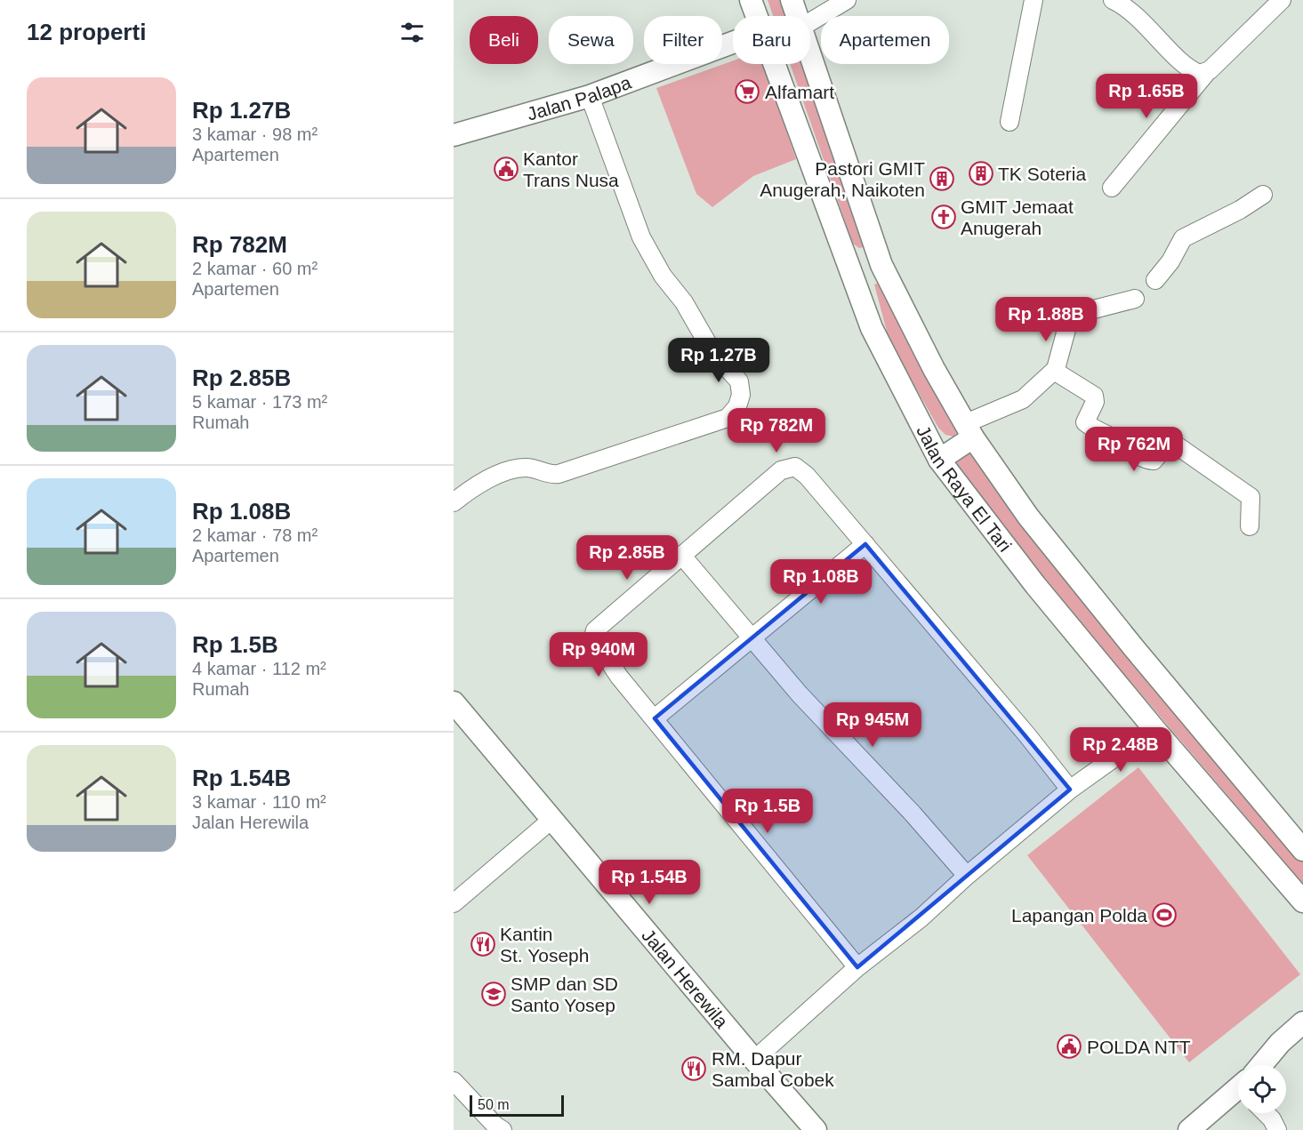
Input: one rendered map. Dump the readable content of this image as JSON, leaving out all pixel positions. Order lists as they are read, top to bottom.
{
  "streets": {
    "main road": ["Jalan Palapa", "Jalan Raya El Tari", "Jalan Herewila"]
  },
  "places": {
    "supermarket": ["Alfamart"],
    "public building": ["Kantor Trans Nusa", "POLDA NTT"],
    "building": ["TK Soteria", "Pastori GMIT Anugerah, Naikoten"],
    "church": ["GMIT Jemaat Anugerah"],
    "sports": ["Lapangan Polda"],
    "restaurant": ["Kantin St. Yoseph", "RM. Dapur Sambal Cobek"],
    "school or university": ["SMP dan SD Santo Yosep"]
  },
  "scale_bar": "50 m",
  "page": {
    "heading": "12 properti",
    "chip": [
      "Beli",
      "Sewa",
      "Filter",
      "Baru",
      "Apartemen"
    ],
    "list": [
      {
        "name": "Rp 1.27B",
        "note": "3 kamar · 98 m² · Apartemen"
      },
      {
        "name": "Rp 782M",
        "note": "2 kamar · 60 m² · Apartemen"
      },
      {
        "name": "Rp 2.85B",
        "note": "5 kamar · 173 m² · Rumah"
      },
      {
        "name": "Rp 1.08B",
        "note": "2 kamar · 78 m² · Apartemen"
      },
      {
        "name": "Rp 1.5B",
        "note": "4 kamar · 112 m² · Rumah"
      },
      {
        "name": "Rp 1.54B",
        "note": "3 kamar · 110 m² · Jalan Herewila"
      }
    ],
    "price": [
      "Rp 1.65B",
      "Rp 1.88B",
      "Rp 1.27B",
      "Rp 782M",
      "Rp 762M",
      "Rp 2.85B",
      "Rp 1.08B",
      "Rp 940M",
      "Rp 945M",
      "Rp 2.48B",
      "Rp 1.5B",
      "Rp 1.54B"
    ],
    "scale": "50 m"
  }
}
